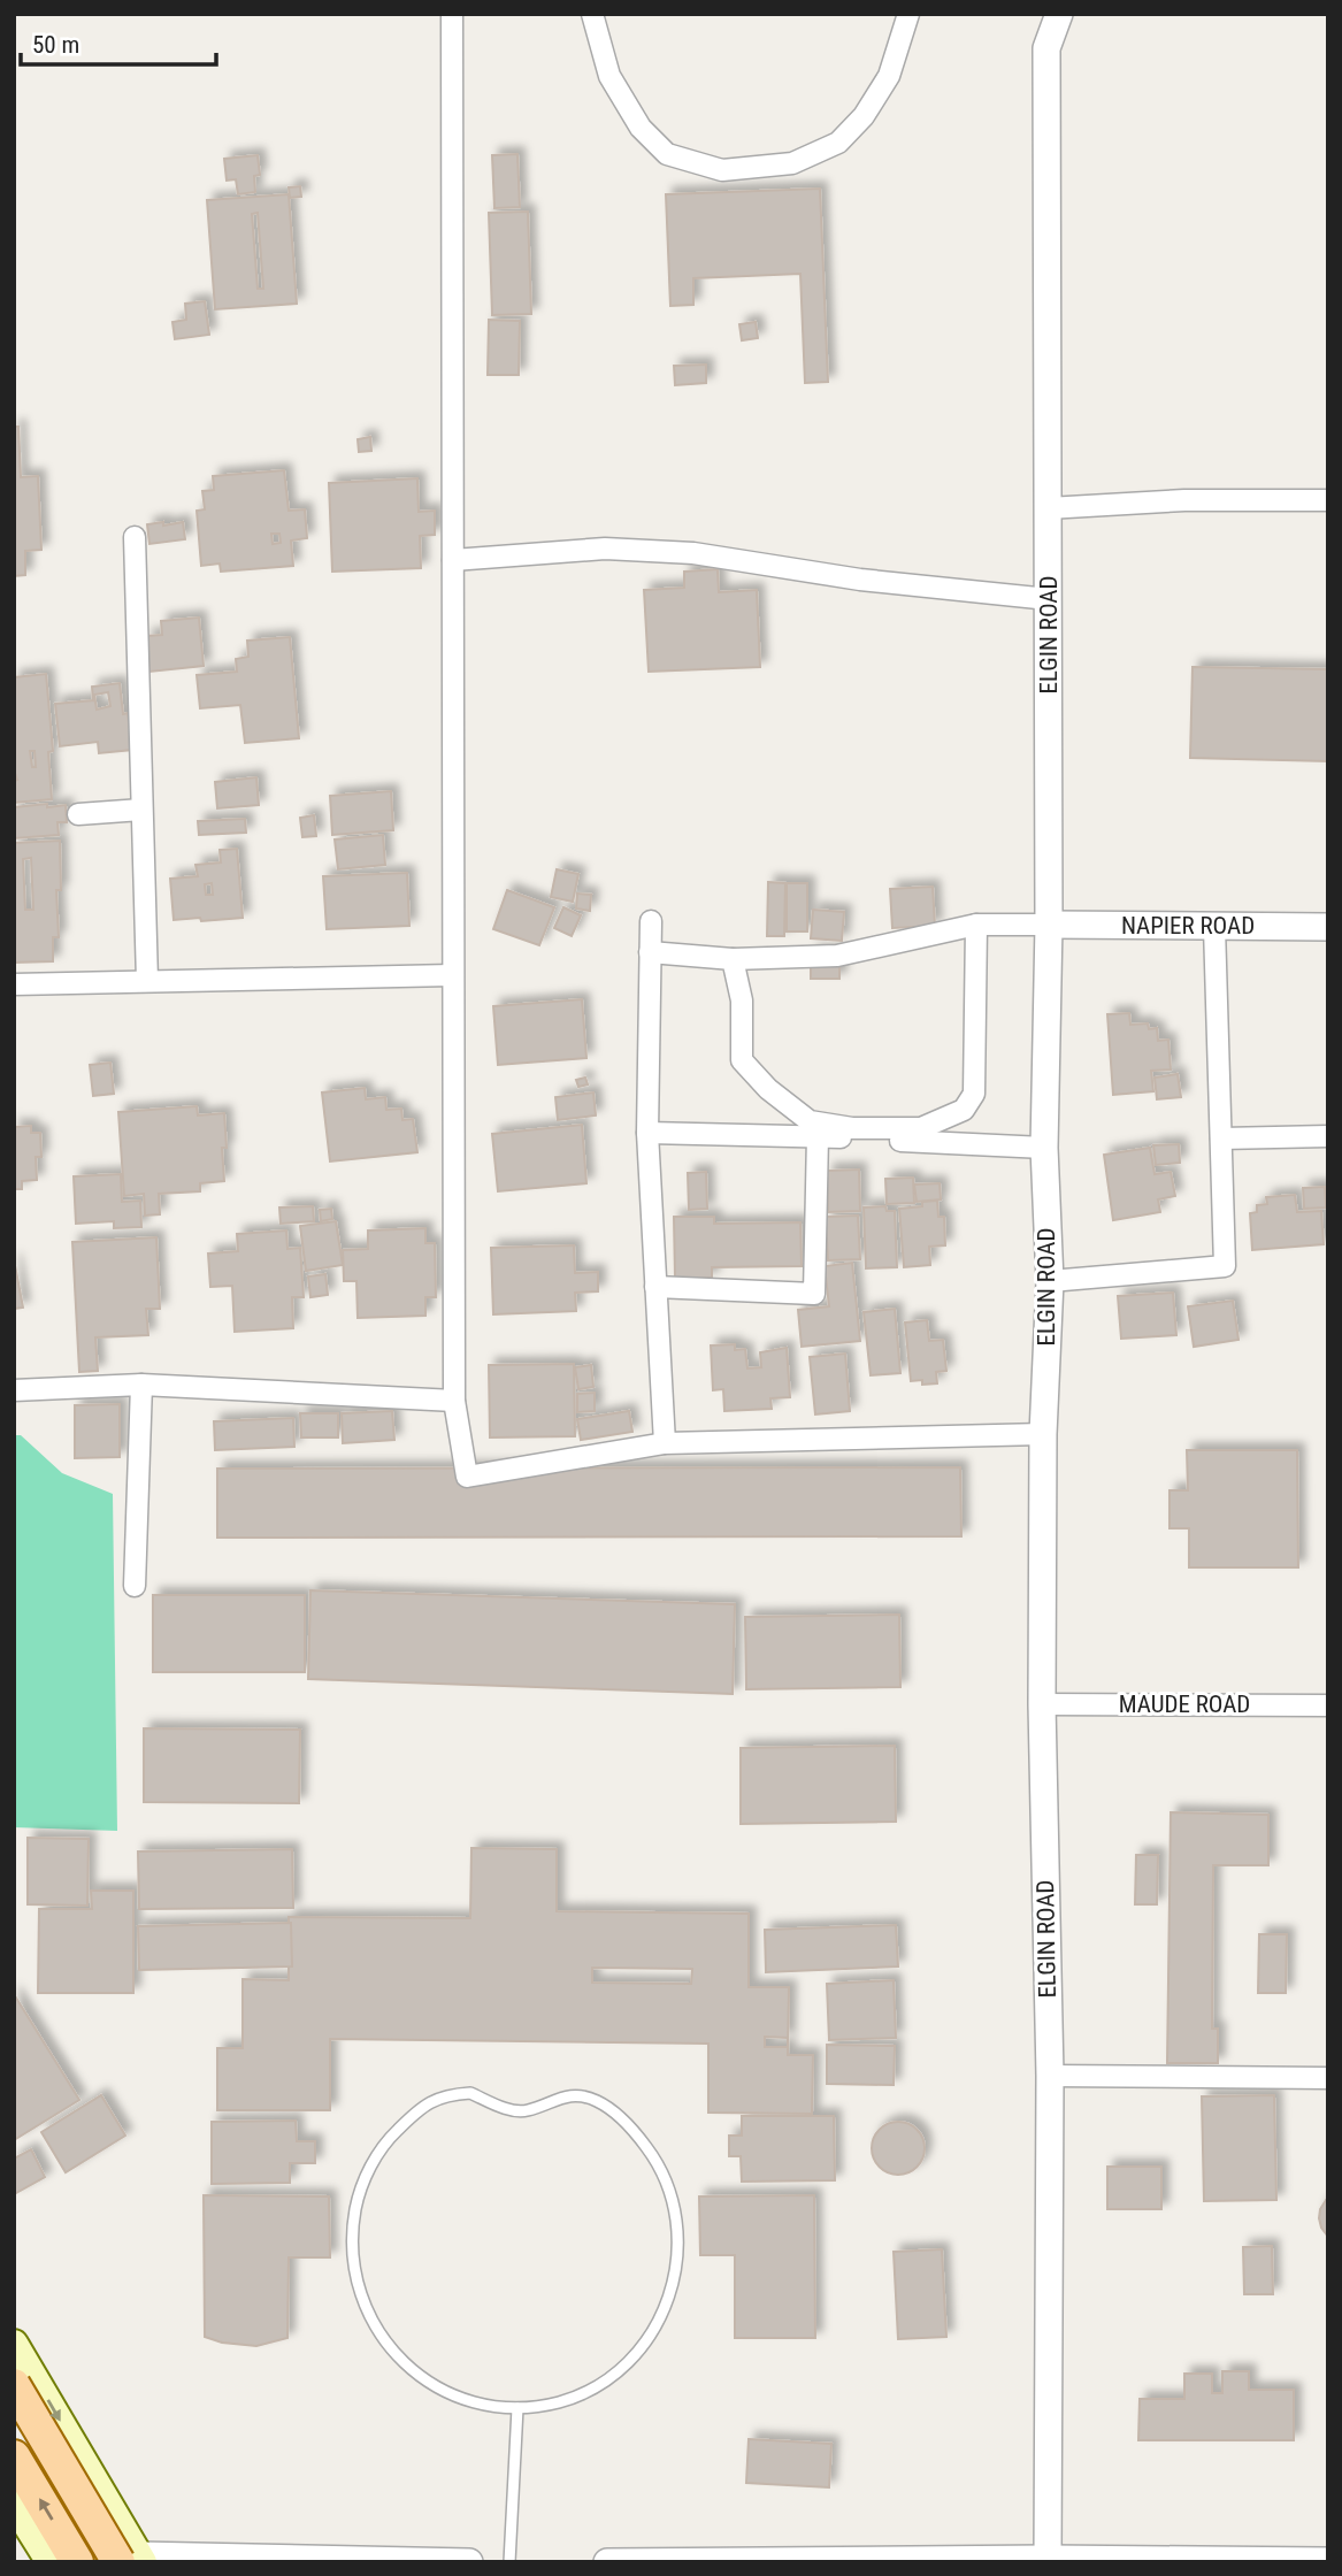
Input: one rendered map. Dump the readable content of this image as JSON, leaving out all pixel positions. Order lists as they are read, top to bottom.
{
  "streets": {
    "street": ["ELGIN ROAD", "NAPIER ROAD", "MAUDE ROAD"]
  },
  "crossings": [
    ["ELGIN ROAD", "NAPIER ROAD"],
    ["ELGIN ROAD", "MAUDE ROAD"]
  ],
  "scale_bar": "50 m"
}
